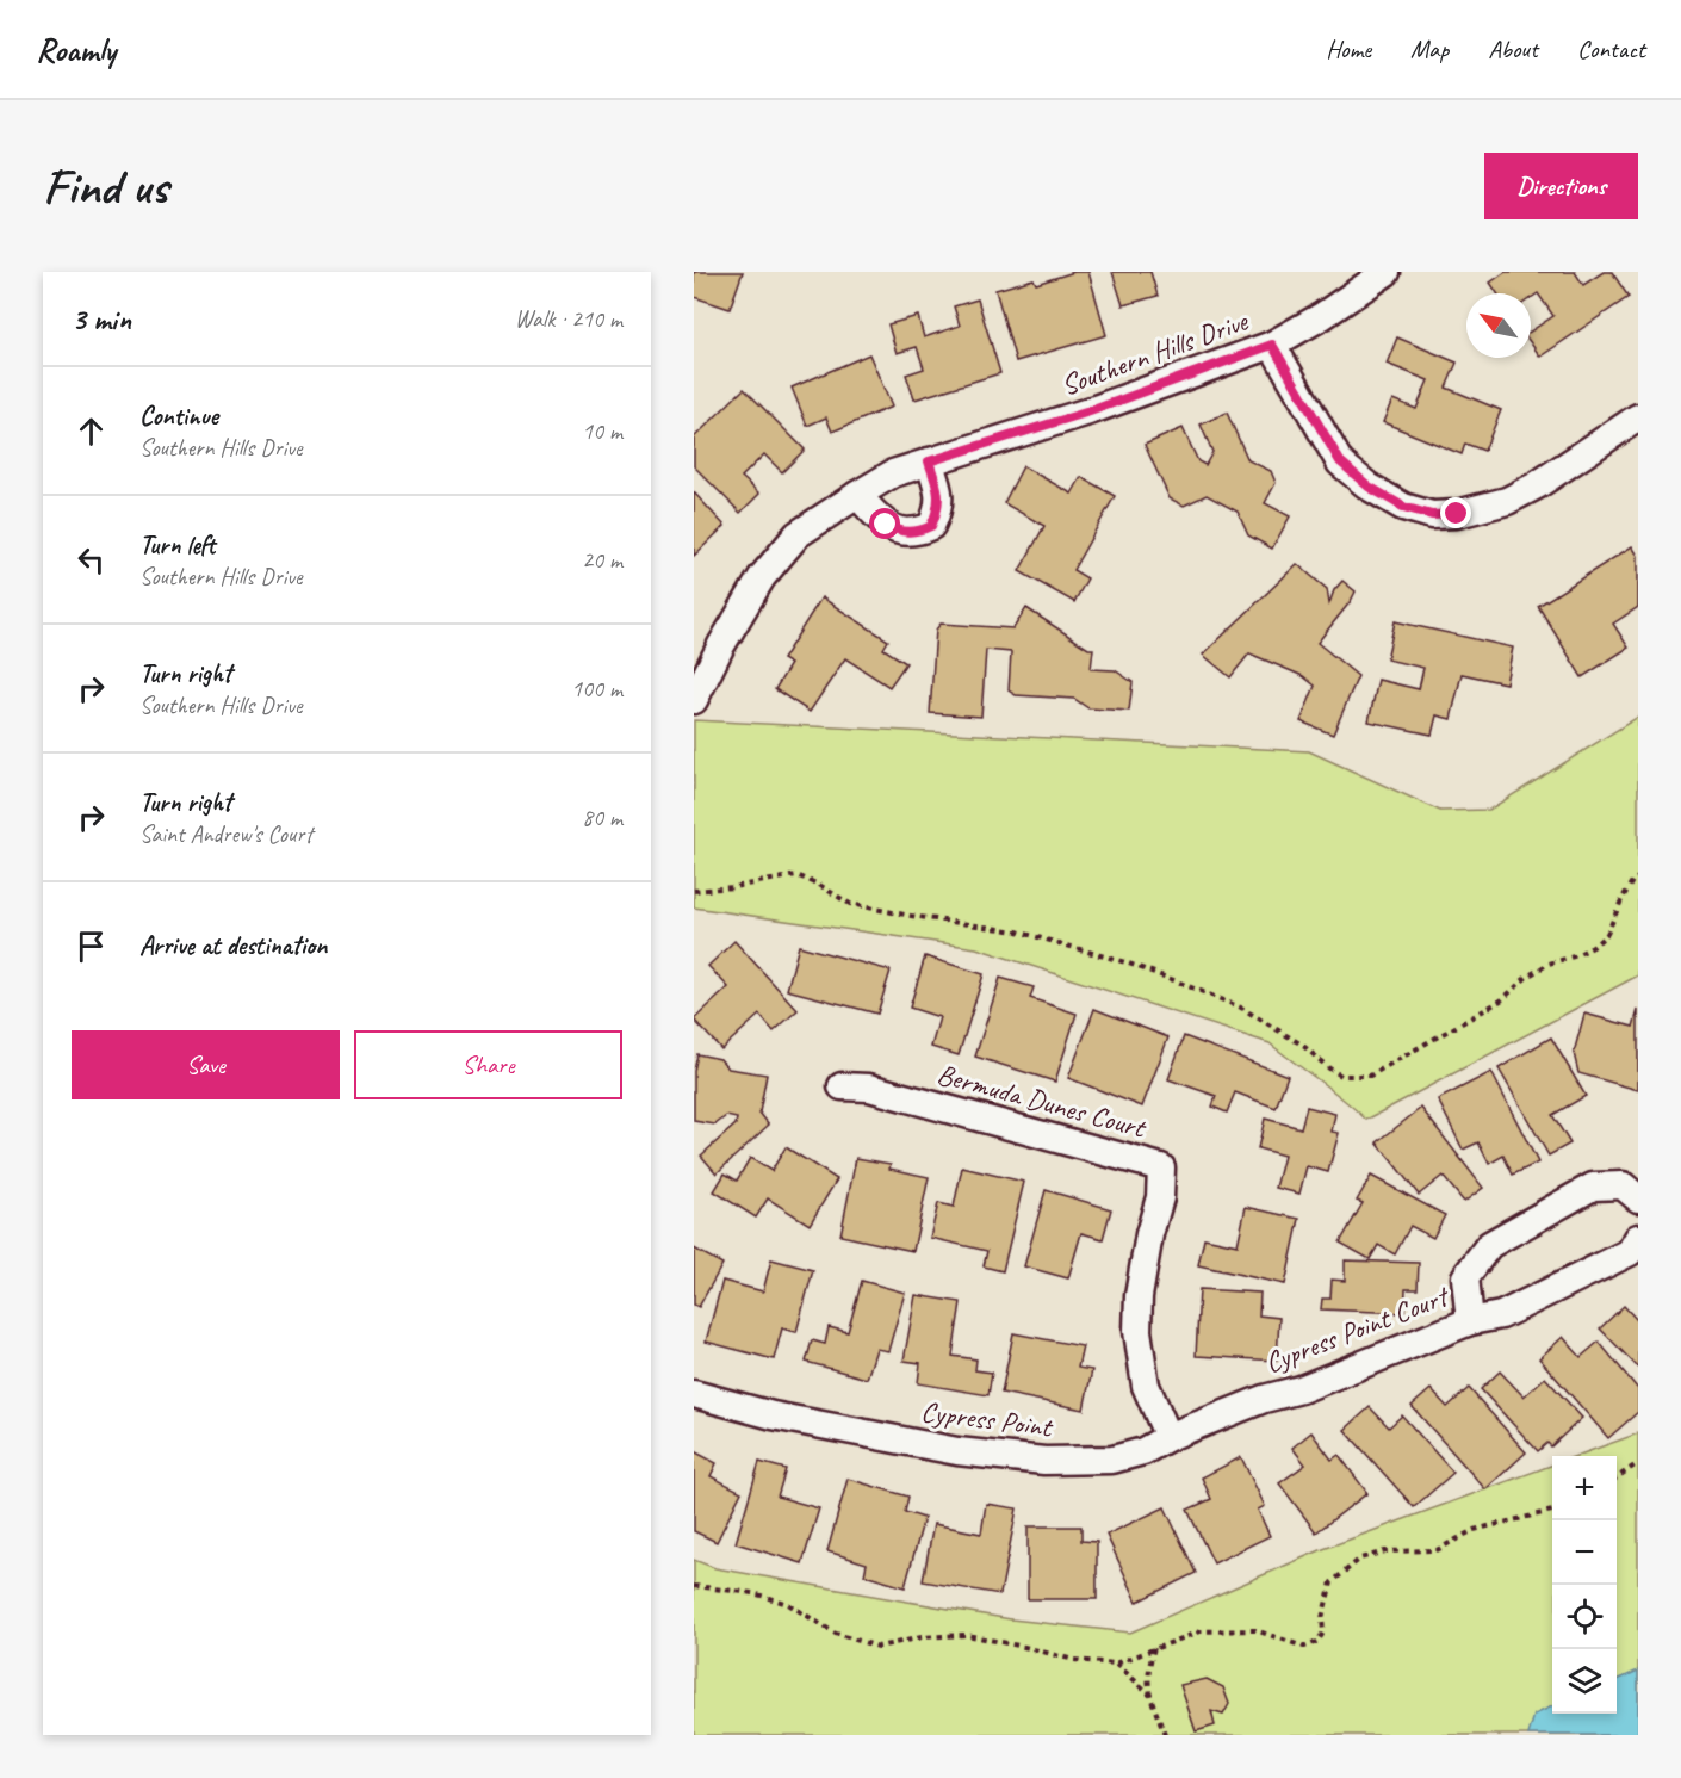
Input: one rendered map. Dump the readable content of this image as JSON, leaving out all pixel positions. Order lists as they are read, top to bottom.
{
  "streets": {
    "street": [
      "Southern Hills Drive",
      "Bermuda Dunes Court",
      "Cypress Point Court",
      "Cypress Point"
    ]
  },
  "crossings": [
    ["Bermuda Dunes Court", "Cypress Point"],
    ["Cypress Point Court", "Cypress Point"]
  ],
  "north": "top left",
  "page": {
    "header": "Roamly",
    "nav": [
      "Home",
      "Map",
      "About",
      "Contact"
    ],
    "buttons": [
      "Directions",
      ["Save", "Share"]
    ],
    "title": "Find us",
    "heading": ["3 min", "Walk · 210 m"],
    "list": [
      ["Continue", "Southern Hills Drive", "10 m"],
      ["Turn left", "Southern Hills Drive", "20 m"],
      ["Turn right", "Southern Hills Drive", "100 m"],
      ["Turn right", "Saint Andrew's Court", "80 m"],
      "Arrive at destination"
    ],
    "map_buttons": ["+", "−"]
  }
}
